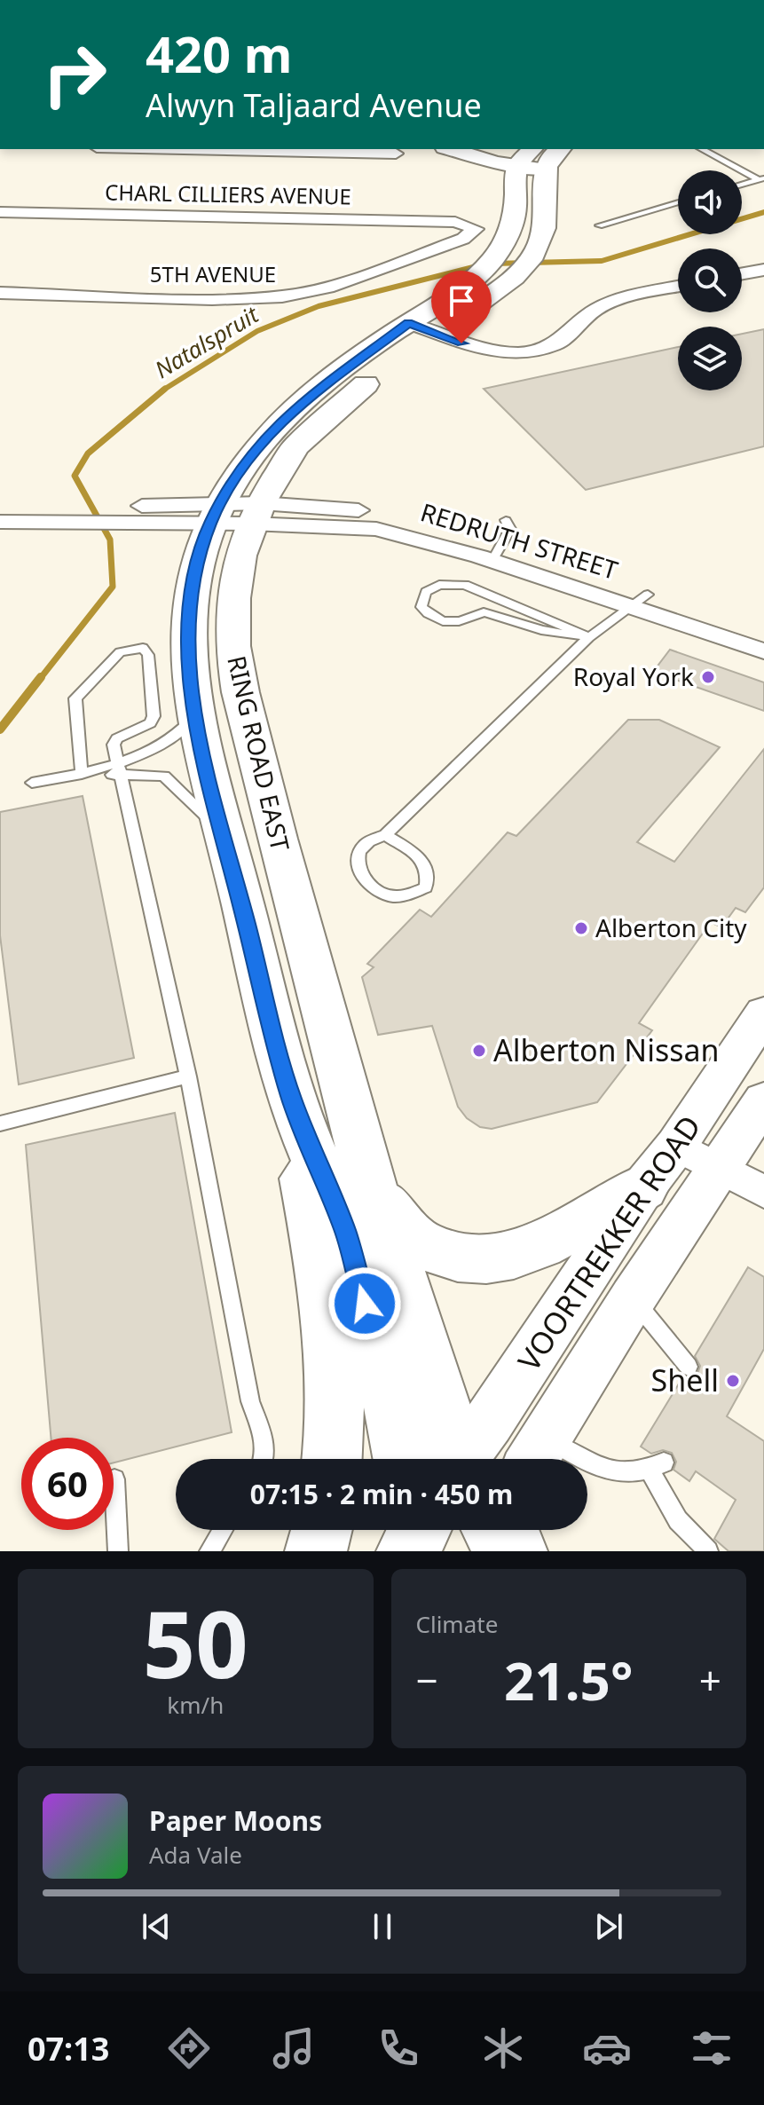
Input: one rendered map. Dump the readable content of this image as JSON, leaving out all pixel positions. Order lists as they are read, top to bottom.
{
  "streets": {
    "main road": ["RING ROAD EAST"],
    "street": [
      "CHARL CILLIERS AVENUE",
      "5TH AVENUE",
      "REDRUTH STREET",
      "VOORTREKKER ROAD"
    ]
  },
  "crossings": [
    ["CHARL CILLIERS AVENUE", "5TH AVENUE"],
    ["REDRUTH STREET", "RING ROAD EAST"]
  ],
  "water": ["Natalspruit"],
  "places": [
    "Royal York",
    "Alberton City",
    "Alberton Nissan",
    "Shell"
  ],
  "page": {
    "turn": ["420 m", "Alwyn Taljaard Avenue"],
    "limit": "60",
    "trip": "07:15 · 2 min · 450 m",
    "tile": [
      ["50", "km/h"],
      "Climate"
    ],
    "heat": ["−", "21.5°", "+"],
    "song": ["Paper Moons", "Ada Vale"],
    "tabs": "07:13"
  }
}
